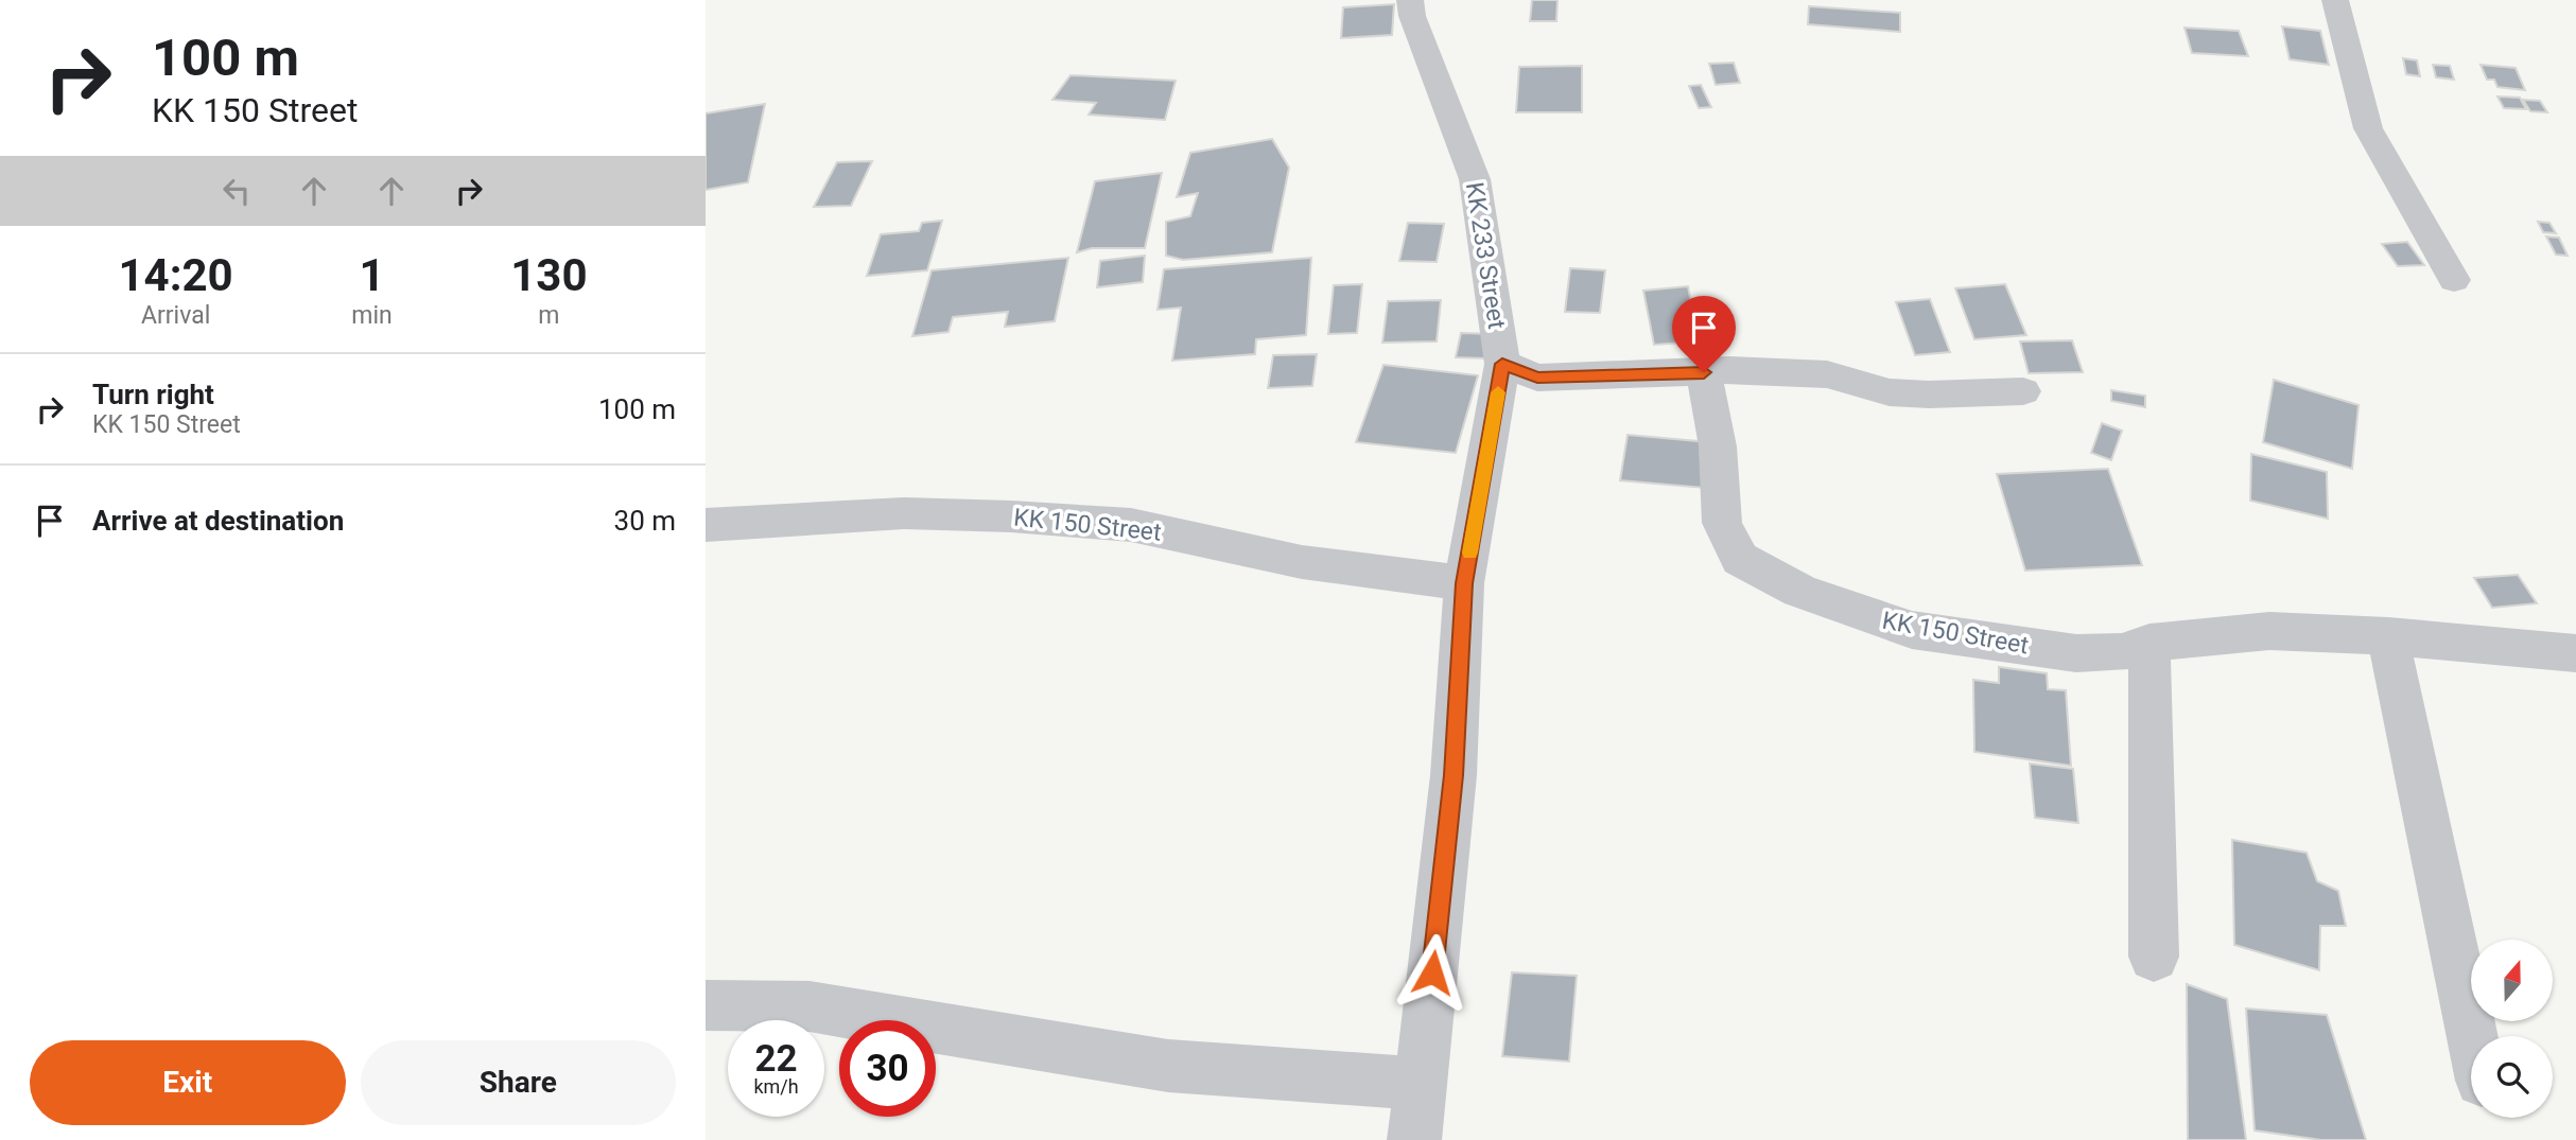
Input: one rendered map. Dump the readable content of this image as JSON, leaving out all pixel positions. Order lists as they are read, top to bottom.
{
  "streets": {
    "street": ["KK 233 Street", "KK 150 Street"]
  },
  "crossings": [
    ["KK 233 Street", "KK 150 Street"]
  ],
  "north": "top",
  "page": {
    "turn": ["100 m", "KK 150 Street"],
    "eta": [
      "14:20",
      "Arrival",
      "1",
      "min",
      "130",
      "m"
    ],
    "list": [
      {
        "name": "Turn right",
        "note": "KK 150 Street",
        "value": "100 m"
      },
      {
        "name": "Arrive at destination",
        "value": "30 m"
      }
    ],
    "speed": "22 km/h",
    "limit": "30",
    "buttons": ["Exit", "Share"]
  }
}
